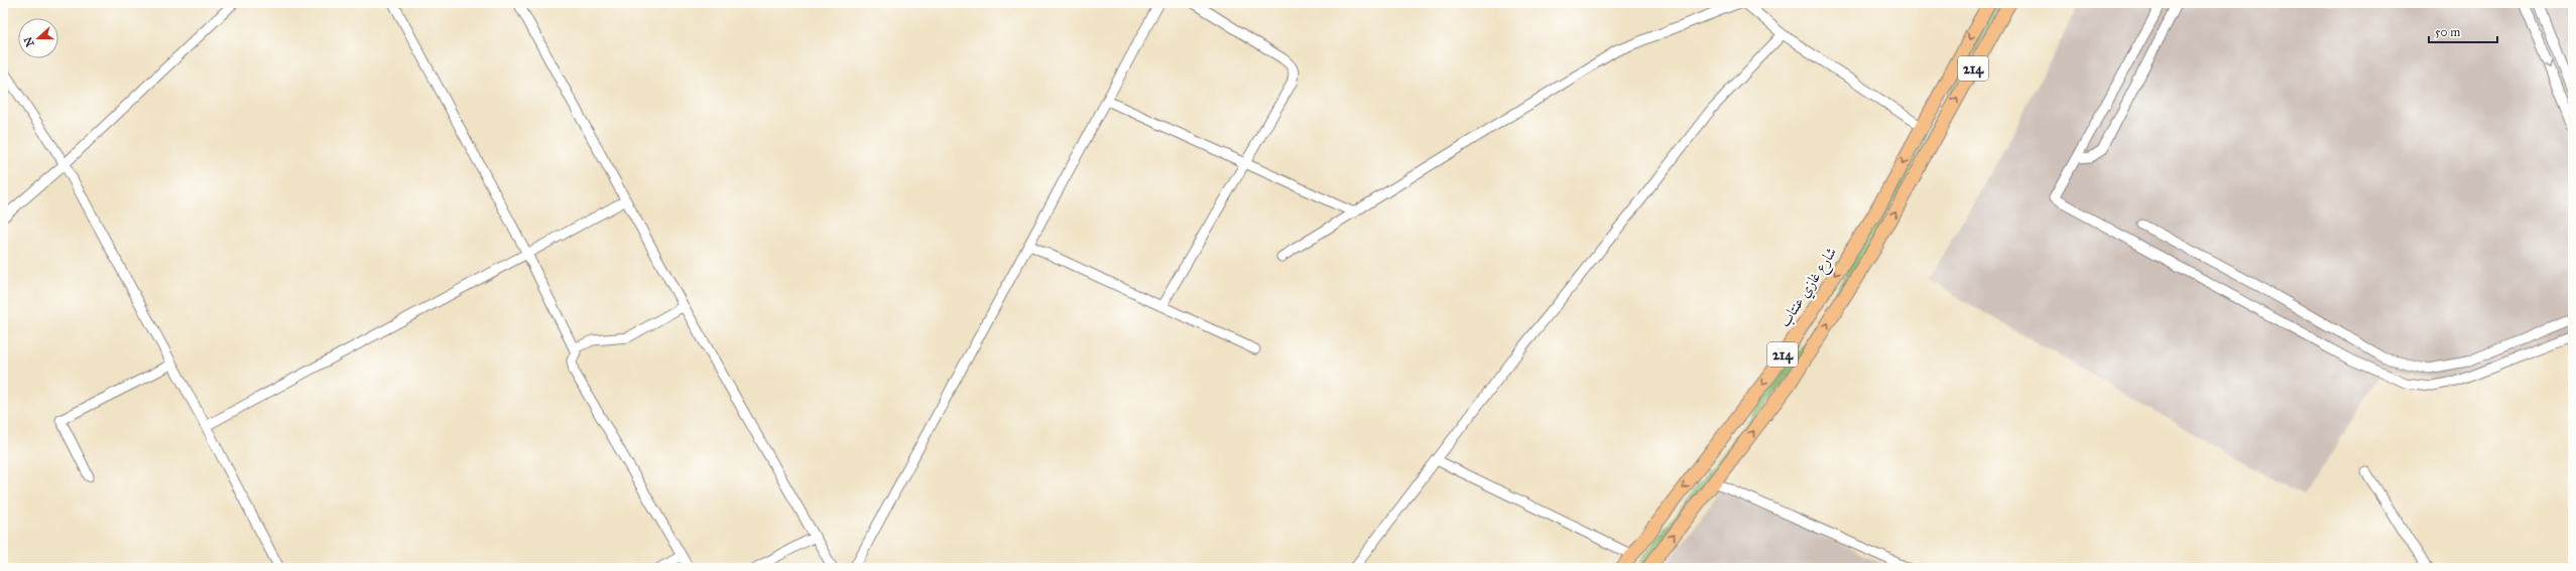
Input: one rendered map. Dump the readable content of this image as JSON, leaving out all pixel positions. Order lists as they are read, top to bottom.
{
  "streets": {
    "highway": ["214", "شارع غازي عنتاب"]
  },
  "scale_bar": "50 m",
  "north": "left"
}
